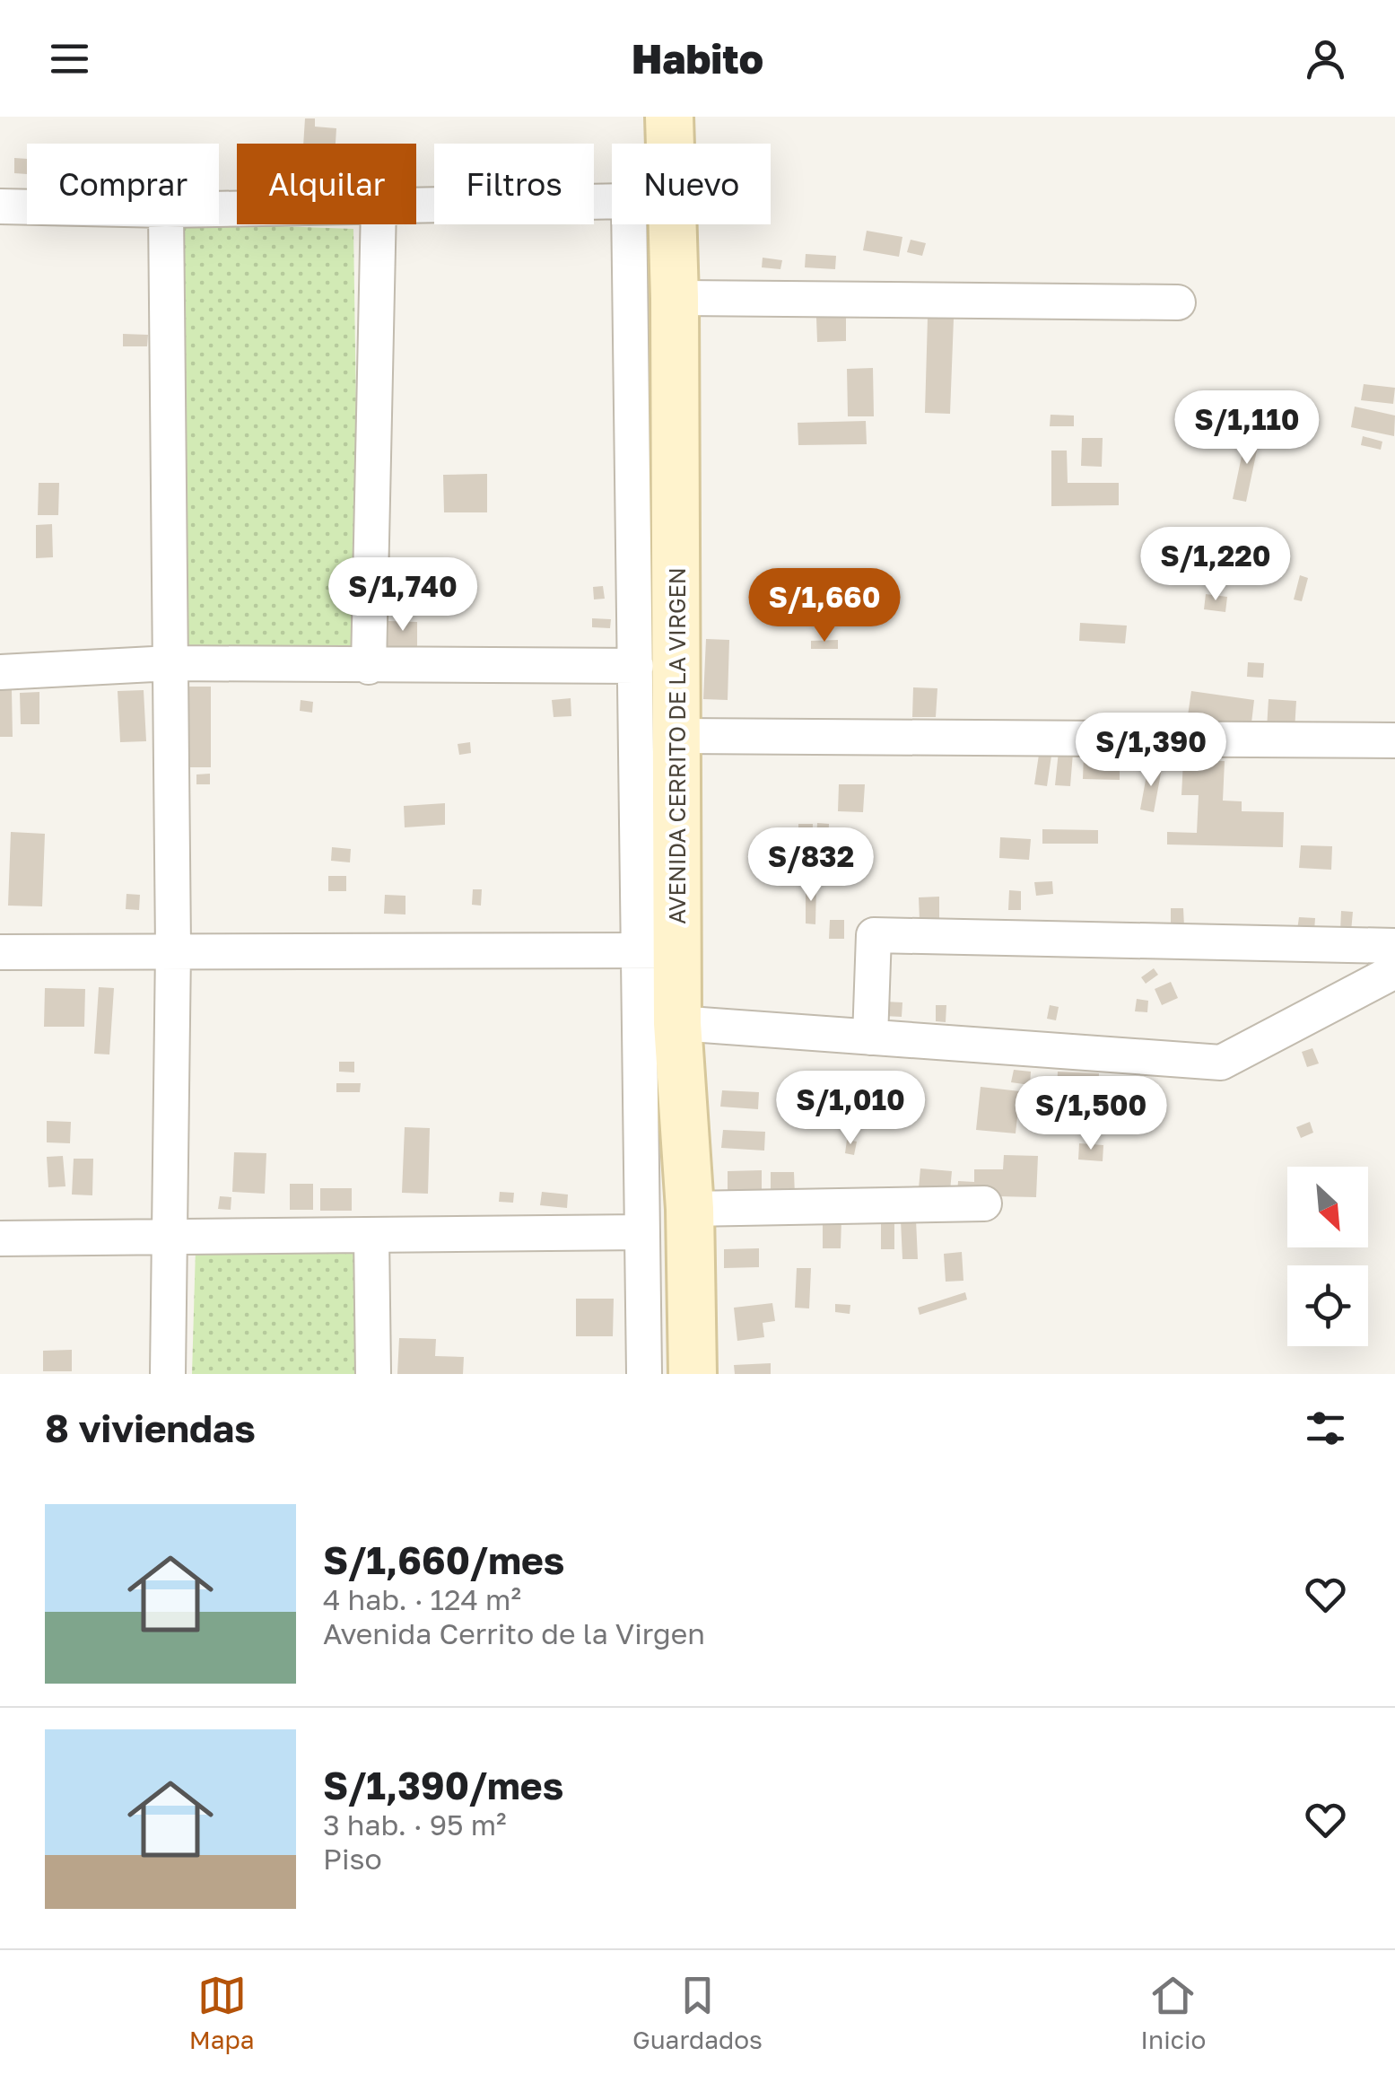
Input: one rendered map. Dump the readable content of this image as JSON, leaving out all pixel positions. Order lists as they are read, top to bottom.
{
  "streets": {
    "street": ["AVENIDA CERRITO DE LA VIRGEN"]
  },
  "north": "bottom right",
  "page": {
    "header": "Habito",
    "chip": [
      "Comprar",
      "Alquilar",
      "Filtros",
      "Nuevo"
    ],
    "price": [
      "S/1,110",
      "S/1,220",
      "S/1,740",
      "S/1,660",
      "S/1,390",
      "S/832",
      "S/1,010",
      "S/1,500"
    ],
    "heading": "8 viviendas",
    "list": [
      {
        "name": "S/1,660/mes",
        "note": "4 hab. · 124 m² · Avenida Cerrito de la Virgen"
      },
      {
        "name": "S/1,390/mes",
        "note": "3 hab. · 95 m² · Piso"
      }
    ],
    "tabs": ["Mapa", "Guardados", "Inicio"]
  }
}
